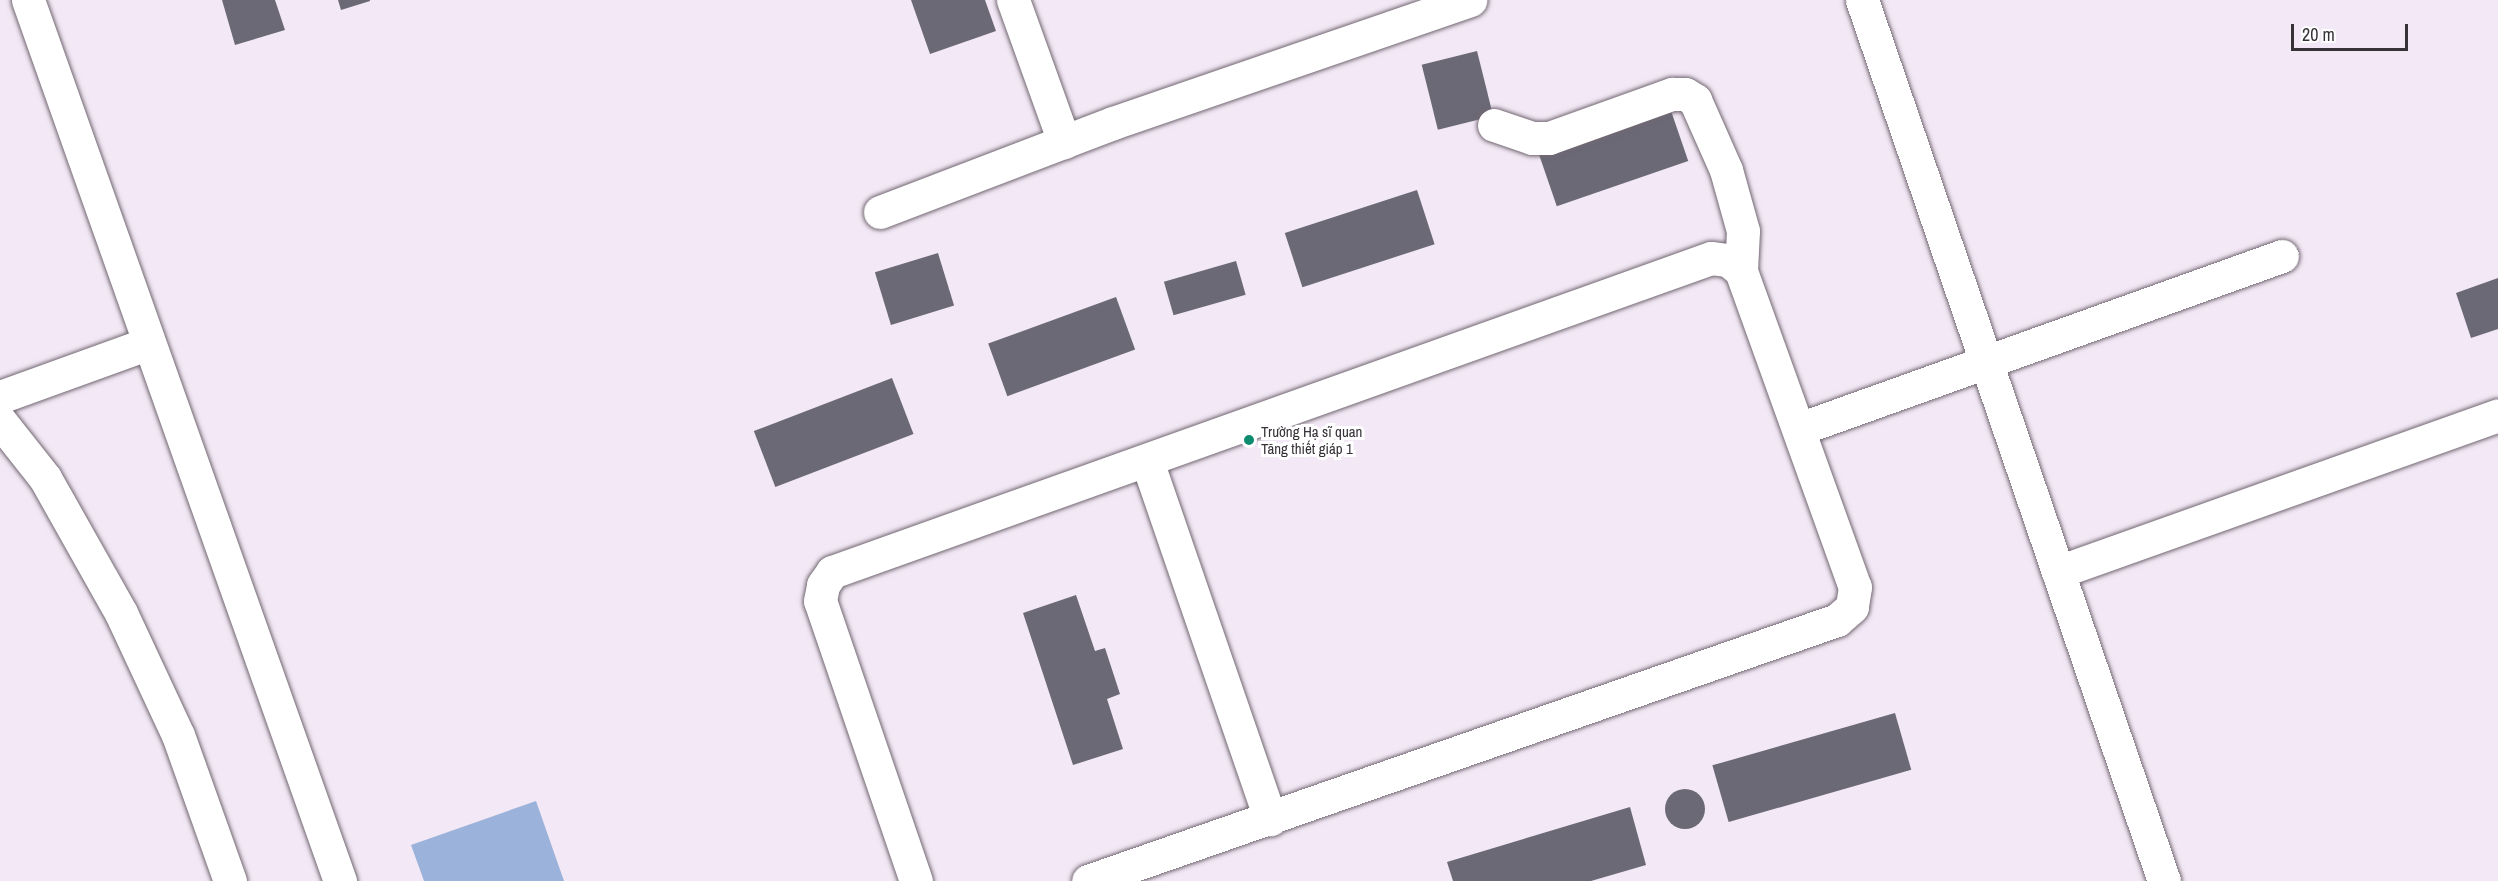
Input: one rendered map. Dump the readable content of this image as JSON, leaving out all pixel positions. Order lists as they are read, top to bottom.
{
  "places": ["Trường Hạ sĩ quan Tăng thiết giáp 1"],
  "scale_bar": "20 m"
}
